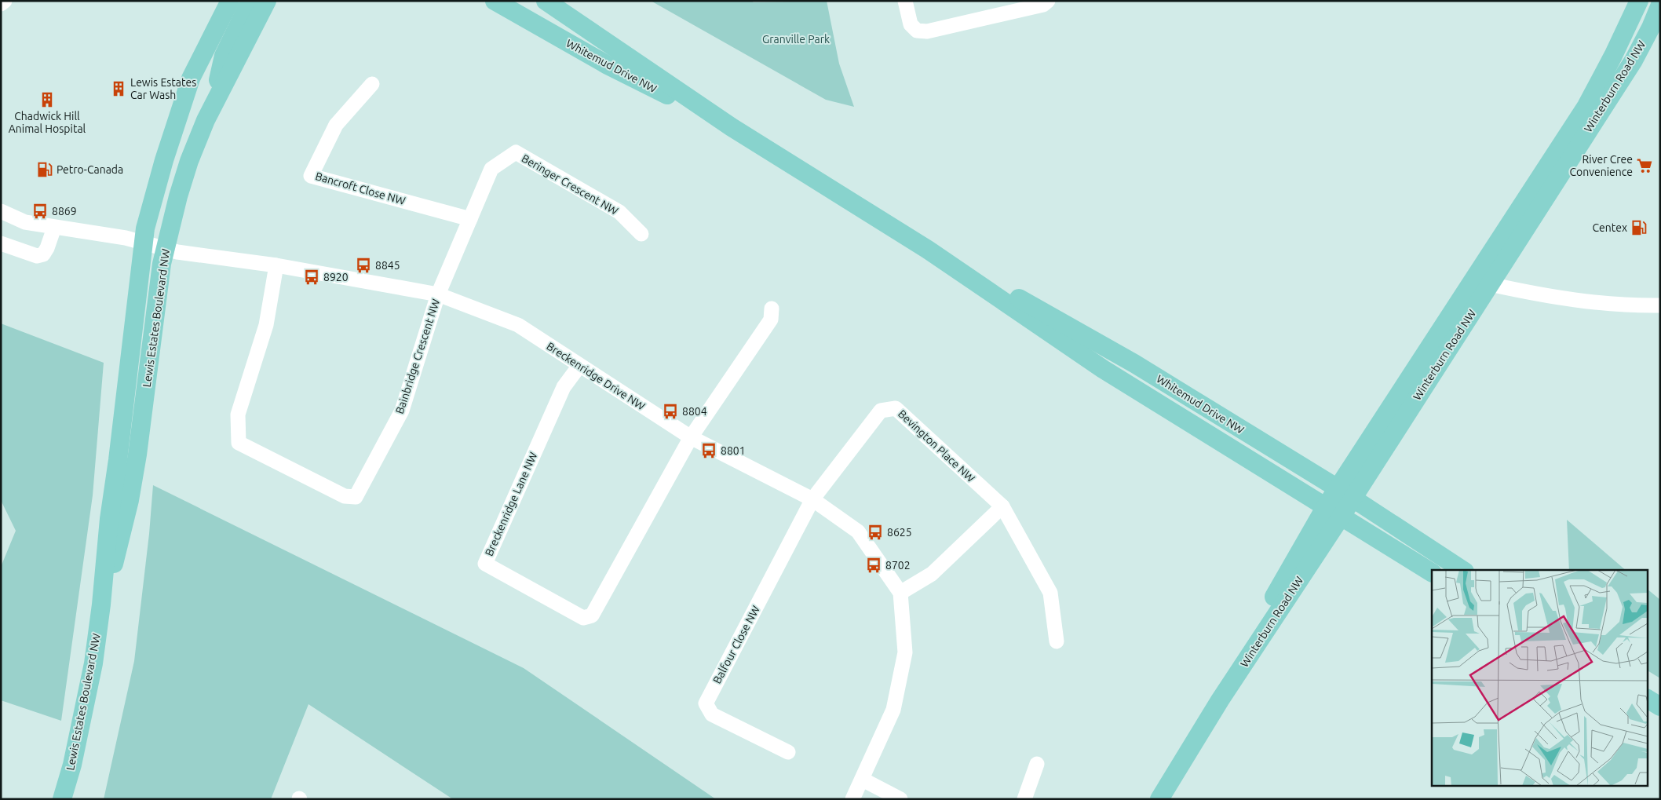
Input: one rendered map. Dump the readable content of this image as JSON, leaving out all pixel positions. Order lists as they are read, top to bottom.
{
  "streets": {
    "main road": ["Whitemud Drive NW", "Winterburn Road NW", "Lewis Estates Boulevard NW"],
    "street": [
      "Beringer Crescent NW",
      "Bancroft Close NW",
      "Bainbridge Crescent NW",
      "Breckenridge Drive NW",
      "Bevington Place NW",
      "Breckenridge Lane NW",
      "Balfour Close NW"
    ]
  },
  "crossings": [
    ["Whitemud Drive NW", "Winterburn Road NW"],
    ["Beringer Crescent NW", "Bancroft Close NW"],
    ["Beringer Crescent NW", "Bainbridge Crescent NW"],
    ["Beringer Crescent NW", "Breckenridge Drive NW"],
    ["Lewis Estates Boulevard NW", "Breckenridge Drive NW"],
    ["Bainbridge Crescent NW", "Breckenridge Drive NW"],
    ["Breckenridge Drive NW", "Bevington Place NW"],
    ["Breckenridge Drive NW", "Breckenridge Lane NW"],
    ["Breckenridge Drive NW", "Balfour Close NW"],
    ["Bevington Place NW", "Balfour Close NW"]
  ],
  "parks": ["Granville Park"],
  "places": {
    "building": ["Lewis Estates Car Wash", "Chadwick Hill Animal Hospital"],
    "supermarket": ["River Cree Convenience"],
    "fuel station": ["Petro-Canada", "Centex"],
    "bus stop": [
      "8869",
      "8845",
      "8920",
      "8804",
      "8801",
      "8625",
      "8702"
    ]
  }
}
